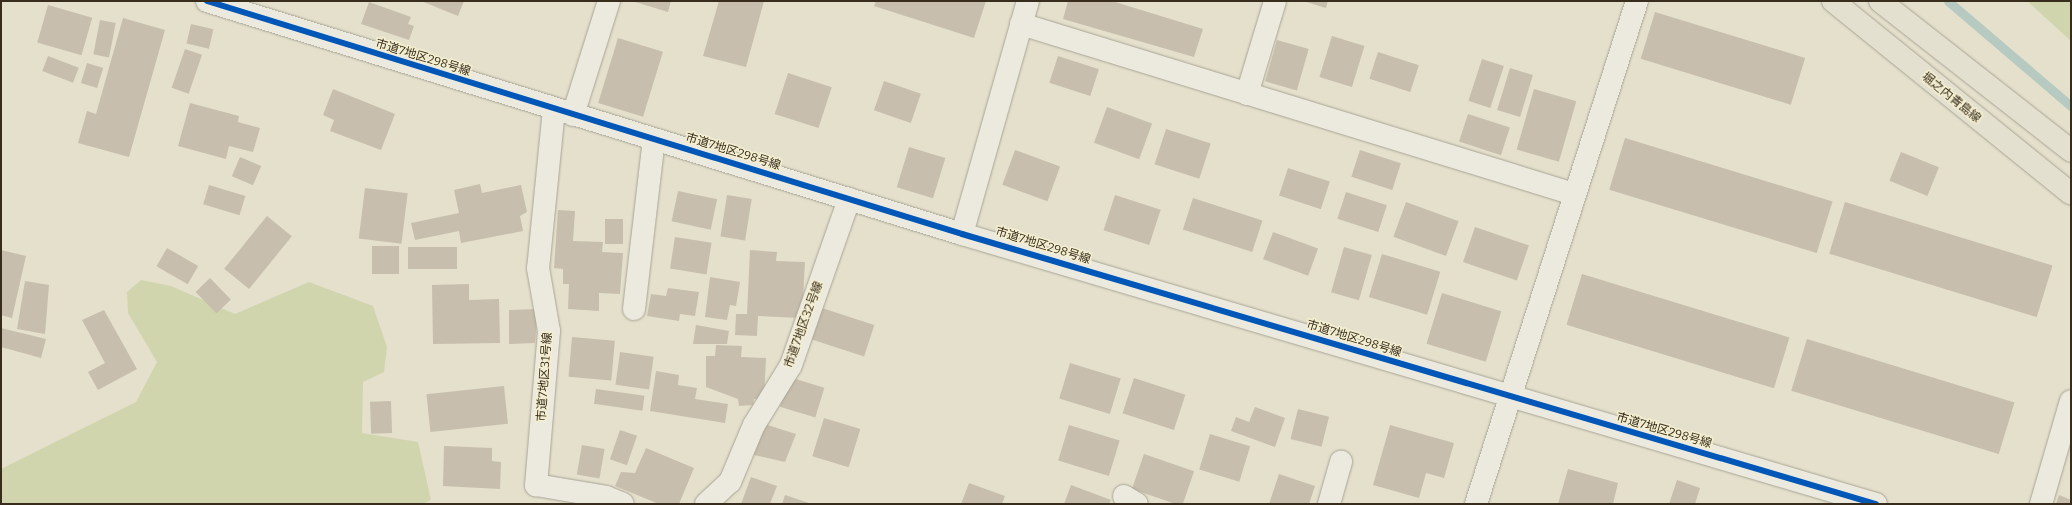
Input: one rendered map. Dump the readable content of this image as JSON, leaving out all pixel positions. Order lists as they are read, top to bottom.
{
  "streets": {
    "main road": ["堀之内青島線"],
    "street": ["市道7地区298号線", "市道7地区32号線", "市道7地区31号線"]
  },
  "crossings": [
    ["市道7地区298号線", "市道7地区32号線"],
    ["市道7地区298号線", "市道7地区31号線"]
  ]
}
